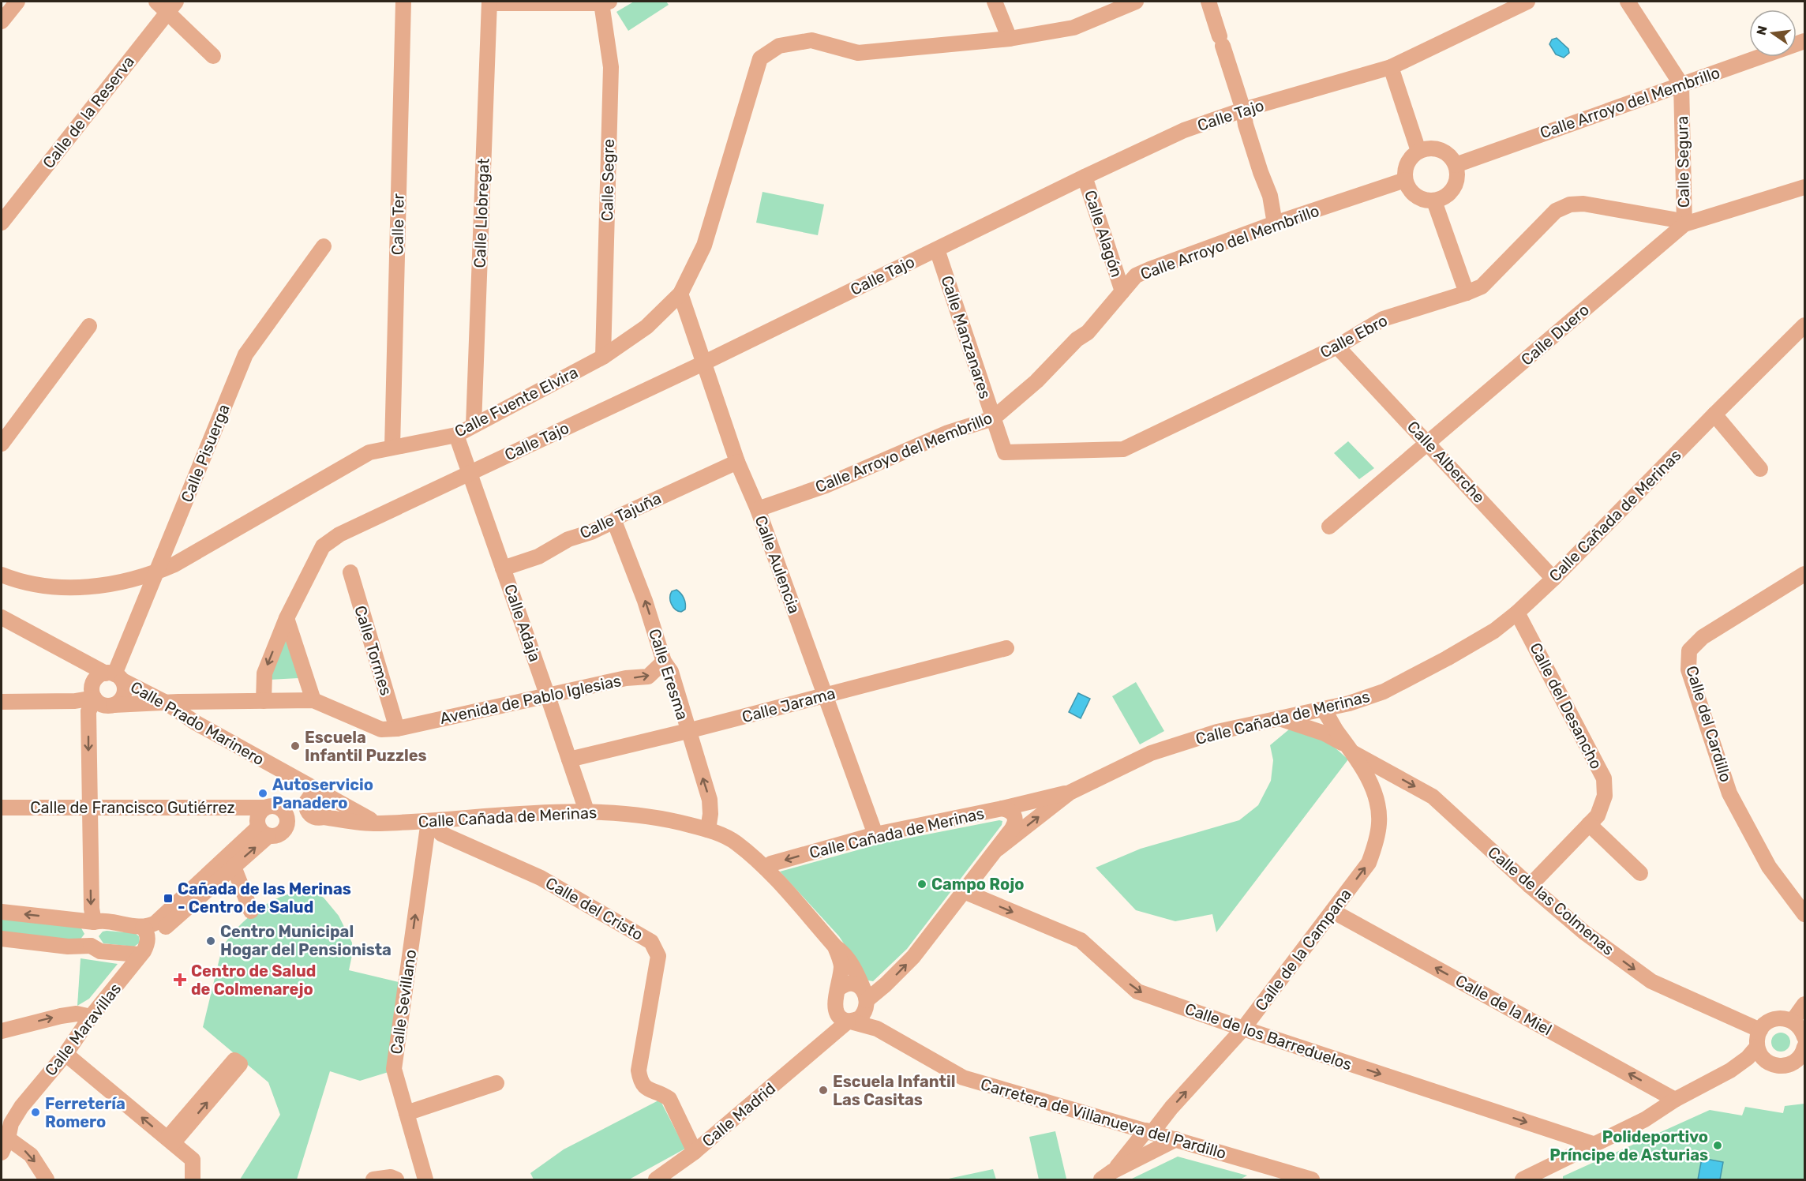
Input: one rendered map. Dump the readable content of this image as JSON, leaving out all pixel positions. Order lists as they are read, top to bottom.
{
  "streets": {
    "street": [
      "Calle Arroyo del Membrillo",
      "Calle de la Reserva",
      "Calle Tajo",
      "Calle Segura",
      "Calle Segre",
      "Calle Llobregat",
      "Calle Ter",
      "Calle Alagón",
      "Calle Duero",
      "Calle Ebro",
      "Calle Manzanares",
      "Calle Fuente Elvira",
      "Calle Pisuerga",
      "Calle Alberche",
      "Calle Tajuña",
      "Calle Cañada de Merinas",
      "Calle Aulencia",
      "Calle Adaja",
      "Calle Tormes",
      "Calle Eresma",
      "Avenida de Pablo Iglesias",
      "Calle Jarama",
      "Calle del Desancho",
      "Calle Prado Marinero",
      "Calle del Cardillo",
      "Calle de Francisco Gutiérrez",
      "Calle de las Colmenas",
      "Calle del Cristo",
      "Calle de la Campana",
      "Calle Sevillano",
      "Calle de la Miel",
      "Calle Maravillas",
      "Calle de los Barreduelos",
      "Calle Madrid",
      "Carretera de Villanueva del Pardillo"
    ]
  },
  "crossings": [
    ["Calle Arroyo del Membrillo", "Calle Segura"],
    ["Calle Arroyo del Membrillo", "Calle Alagón"],
    ["Calle Arroyo del Membrillo", "Calle Manzanares"],
    ["Calle Arroyo del Membrillo", "Calle Aulencia"],
    ["Calle Tajo", "Calle Alagón"],
    ["Calle Tajo", "Calle Manzanares"],
    ["Calle Tajo", "Calle Aulencia"],
    ["Calle Tajo", "Calle Adaja"],
    ["Calle Tajo", "Avenida de Pablo Iglesias"],
    ["Calle Segura", "Calle Duero"],
    ["Calle Segura", "Calle Ebro"],
    ["Calle Segre", "Calle Fuente Elvira"],
    ["Calle Llobregat", "Calle Fuente Elvira"],
    ["Calle Ter", "Calle Fuente Elvira"],
    ["Calle Duero", "Calle Ebro"],
    ["Calle Duero", "Calle Alberche"],
    ["Calle Ebro", "Calle Manzanares"],
    ["Calle Ebro", "Calle Alberche"],
    ["Calle Fuente Elvira", "Calle Pisuerga"],
    ["Calle Fuente Elvira", "Calle Aulencia"],
    ["Calle Fuente Elvira", "Calle Adaja"],
    ["Calle Pisuerga", "Avenida de Pablo Iglesias"],
    ["Calle Pisuerga", "Calle Prado Marinero"],
    ["Calle Alberche", "Calle Cañada de Merinas"],
    ["Calle Tajuña", "Calle Aulencia"],
    ["Calle Tajuña", "Calle Adaja"],
    ["Calle Tajuña", "Calle Eresma"],
    ["Calle Cañada de Merinas", "Calle Aulencia"],
    ["Calle Cañada de Merinas", "Calle Adaja"],
    ["Calle Cañada de Merinas", "Calle Eresma"],
    ["Calle Cañada de Merinas", "Calle del Desancho"],
    ["Calle Cañada de Merinas", "Calle Prado Marinero"],
    ["Calle Cañada de Merinas", "Calle de Francisco Gutiérrez"],
    ["Calle Cañada de Merinas", "Calle del Cristo"],
    ["Calle Cañada de Merinas", "Calle de la Campana"],
    ["Calle Cañada de Merinas", "Calle Sevillano"],
    ["Calle Cañada de Merinas", "Calle Madrid"],
    ["Calle Cañada de Merinas", "Carretera de Villanueva del Pardillo"],
    ["Calle Aulencia", "Calle Jarama"],
    ["Calle Adaja", "Avenida de Pablo Iglesias"],
    ["Calle Adaja", "Calle Jarama"],
    ["Calle Tormes", "Avenida de Pablo Iglesias"],
    ["Calle Eresma", "Avenida de Pablo Iglesias"],
    ["Calle Eresma", "Calle Jarama"],
    ["Avenida de Pablo Iglesias", "Calle Prado Marinero"],
    ["Calle del Desancho", "Calle de las Colmenas"],
    ["Calle de las Colmenas", "Calle de la Campana"],
    ["Calle del Cristo", "Calle Sevillano"],
    ["Calle del Cristo", "Calle Madrid"],
    ["Calle de la Campana", "Calle de la Miel"],
    ["Calle de la Campana", "Calle de los Barreduelos"],
    ["Calle de la Campana", "Carretera de Villanueva del Pardillo"],
    ["Calle Madrid", "Carretera de Villanueva del Pardillo"]
  ],
  "one_way": [
    "Calle Eresma",
    "Calle de las Colmenas",
    "Calle de la Campana",
    "Calle Sevillano",
    "Calle de la Miel",
    "Calle de los Barreduelos"
  ],
  "places": {
    "other": [
      "Escuela Infantil Puzzles",
      "Autoservicio Panadero",
      "Campo Rojo",
      "Centro Municipal Hogar del Pensionista",
      "Escuela Infantil Las Casitas",
      "Ferretería Romero",
      "Polideportivo Príncipe de Asturias"
    ],
    "transit": ["Cañada de las Merinas - Centro de Salud"],
    "health": ["Centro de Salud de Colmenarejo"]
  },
  "north": "left"
}
